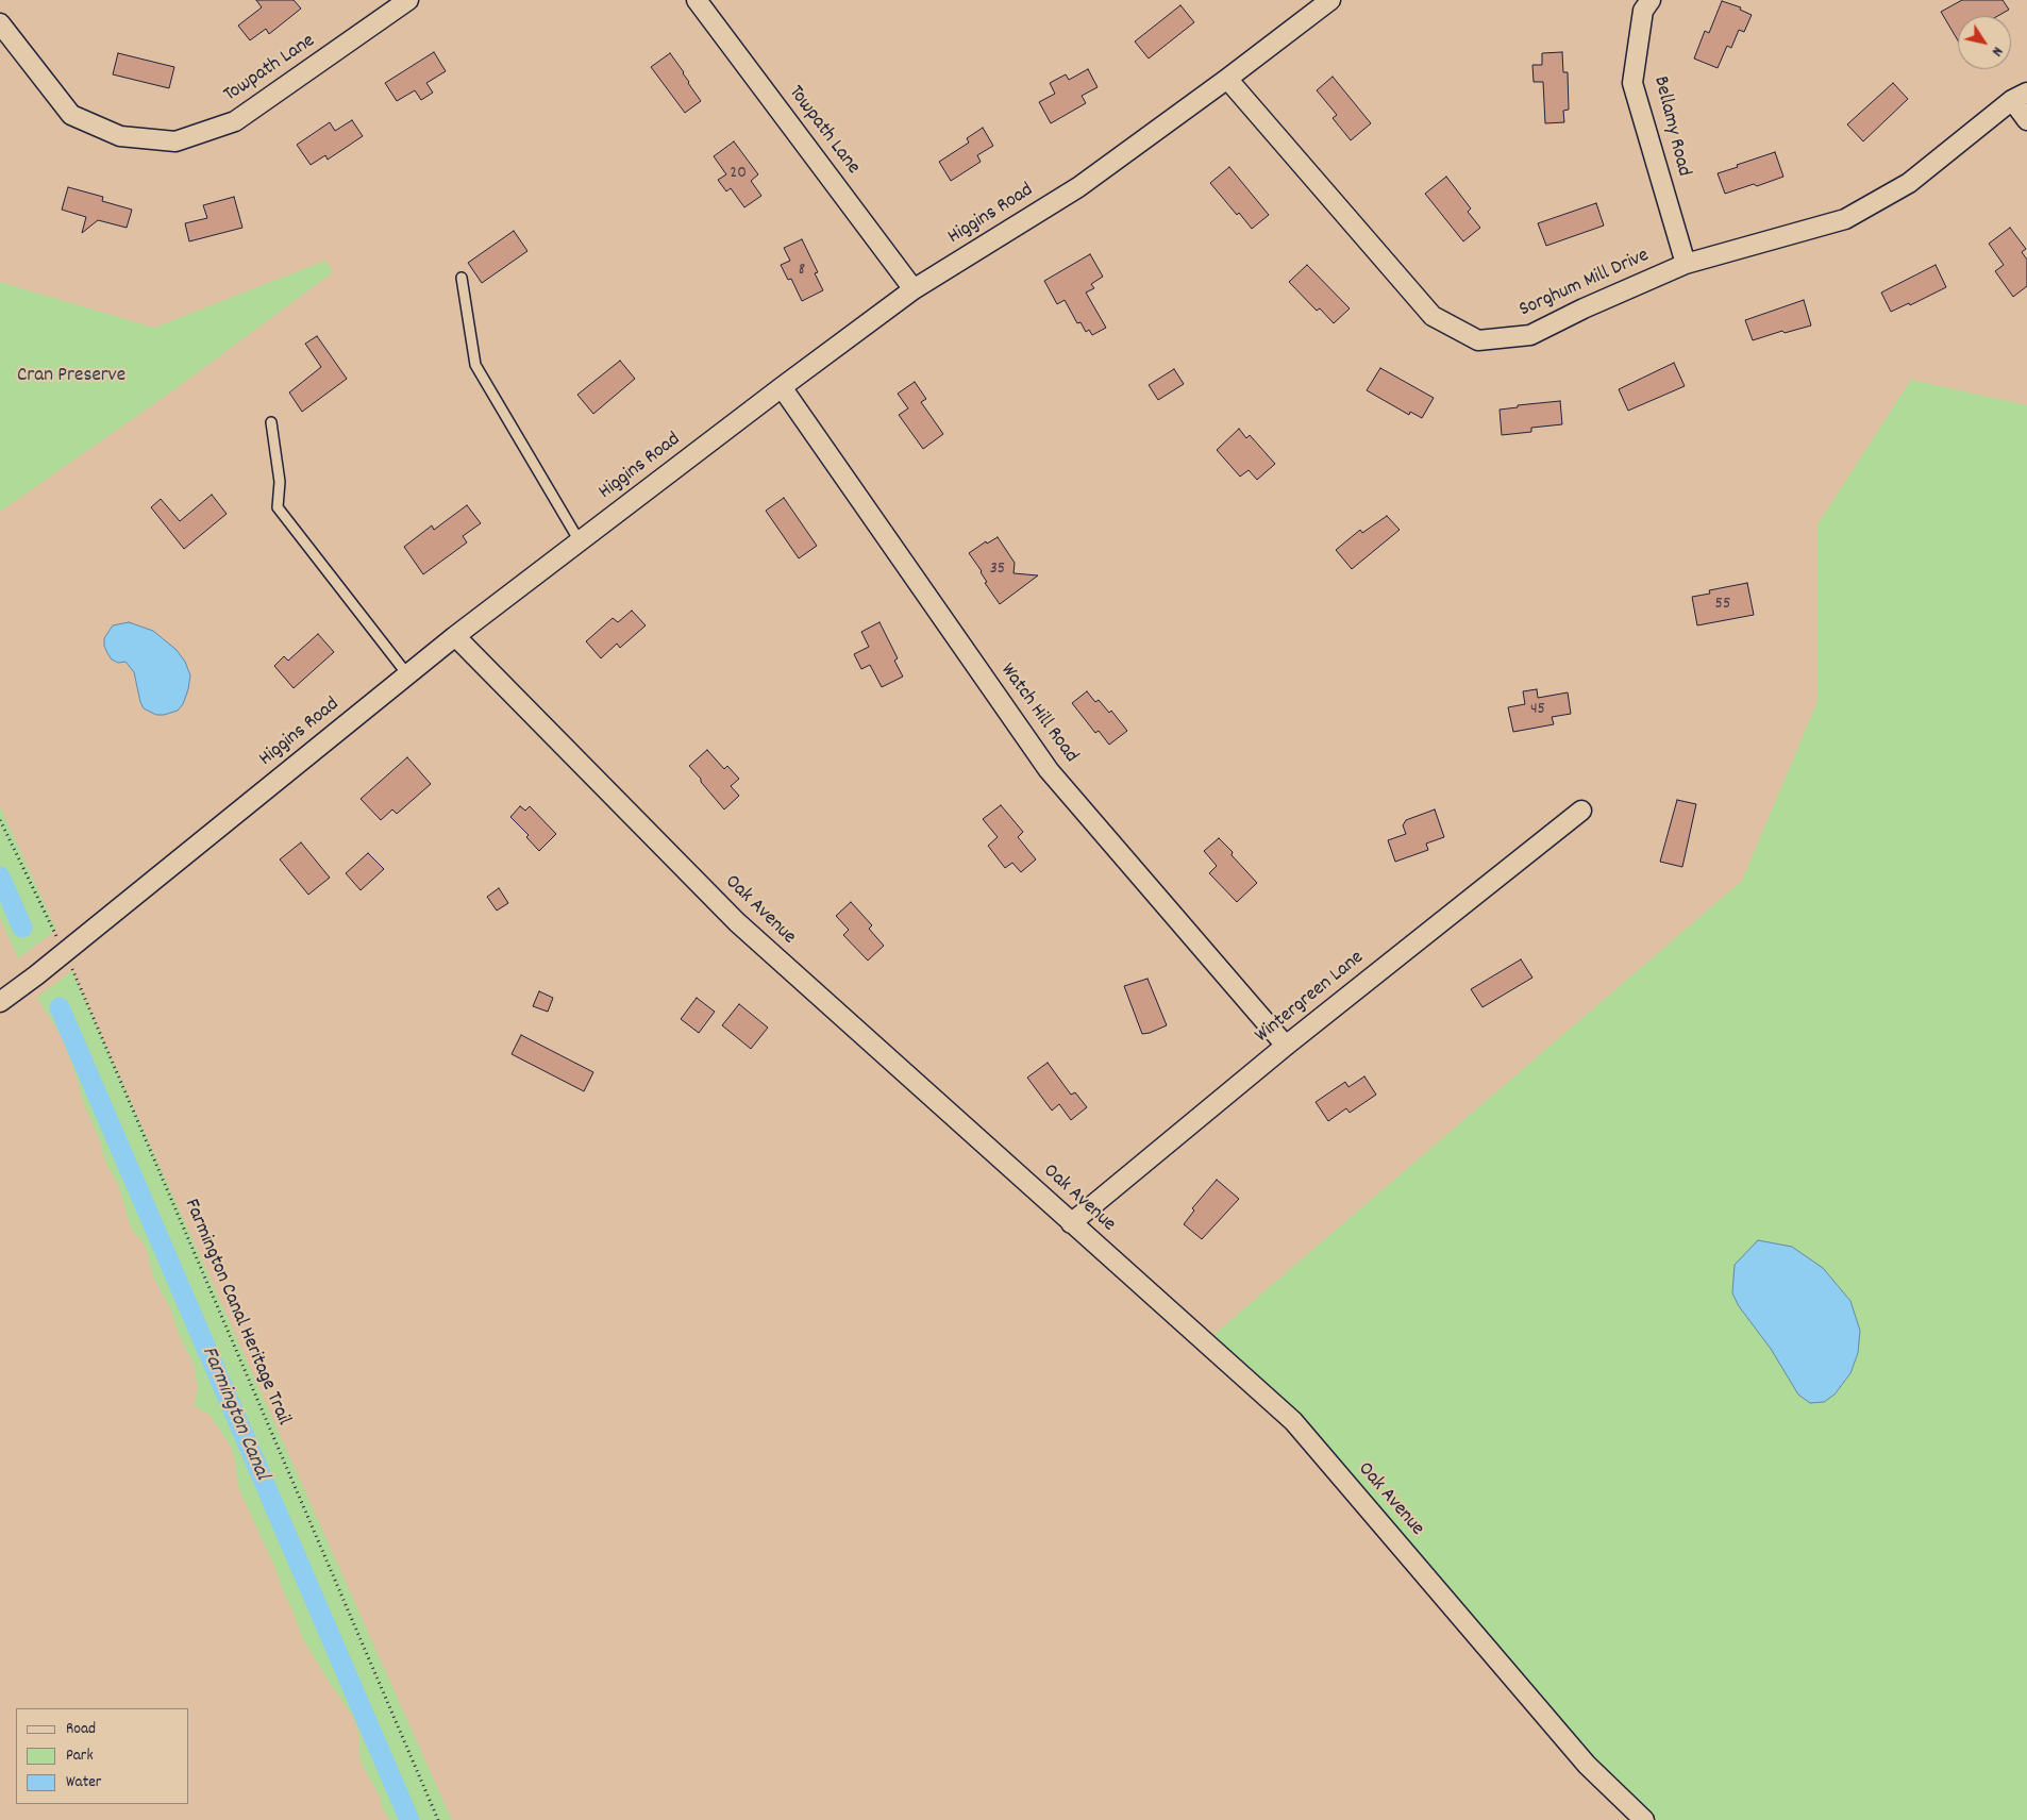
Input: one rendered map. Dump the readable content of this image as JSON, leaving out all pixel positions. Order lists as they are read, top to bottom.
{
  "streets": {
    "street": [
      "Towpath Lane",
      "Bellamy Road",
      "Higgins Road",
      "Sorghum Mill Drive",
      "Watch Hill Road",
      "Oak Avenue",
      "Wintergreen Lane"
    ],
    "path": ["Farmington Canal Heritage Trail"]
  },
  "crossings": [
    ["Towpath Lane", "Higgins Road"],
    ["Bellamy Road", "Sorghum Mill Drive"],
    ["Higgins Road", "Sorghum Mill Drive"],
    ["Higgins Road", "Watch Hill Road"],
    ["Higgins Road", "Oak Avenue"],
    ["Higgins Road", "Farmington Canal Heritage Trail"],
    ["Watch Hill Road", "Wintergreen Lane"],
    ["Oak Avenue", "Wintergreen Lane"]
  ],
  "water": ["Farmington Canal"],
  "parks": ["Cran Preserve"],
  "house_numbers": [
    "20",
    "8",
    "35",
    "55",
    "45"
  ],
  "legend": ["Road", "Park", "Water"],
  "north": "bottom right"
}
